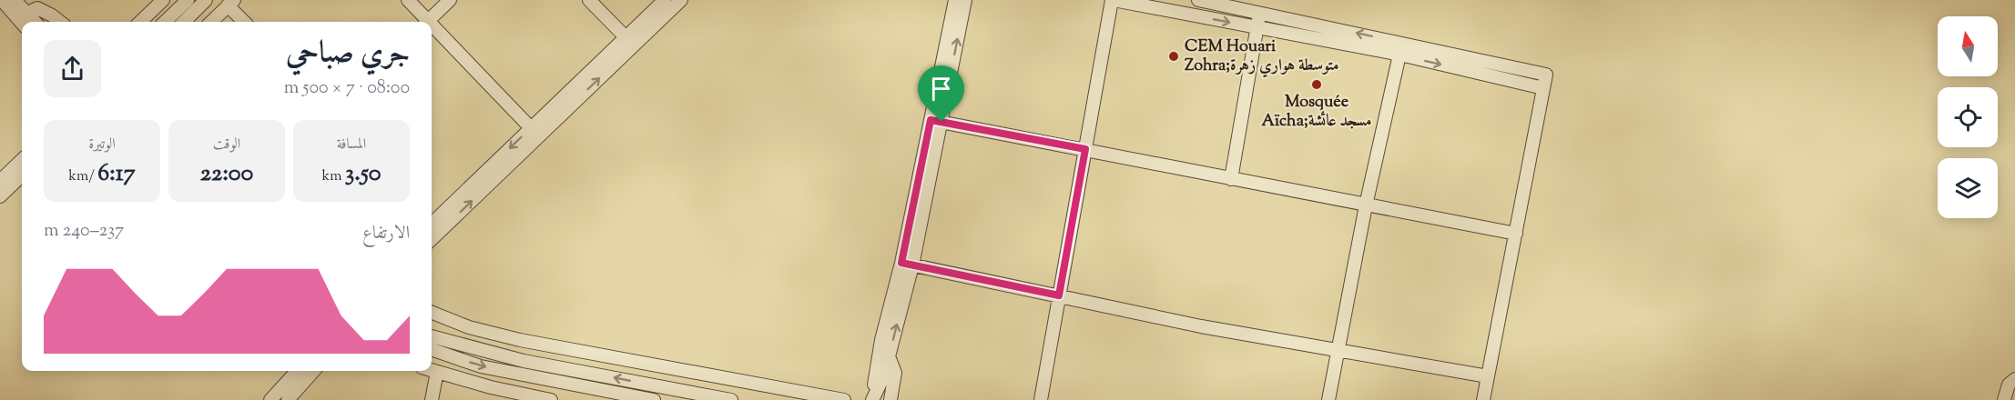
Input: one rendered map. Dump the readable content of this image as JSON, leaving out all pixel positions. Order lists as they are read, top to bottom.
{
  "places": ["CEM Houari Zohra;متوسطة هواري زهرة", "Mosquée Aïcha;مسجد عائشة"],
  "north": "top",
  "page": {
    "heading": ["جري صباحي", "08:00 · 7 × 500 m"],
    "stats": [
      ["المسافة", "3.50 km"],
      ["الوقت", "22:00"],
      ["الوتيرة", "6:17 /km"]
    ],
    "chart": ["الارتفاع", "237–240 m"]
  }
}
